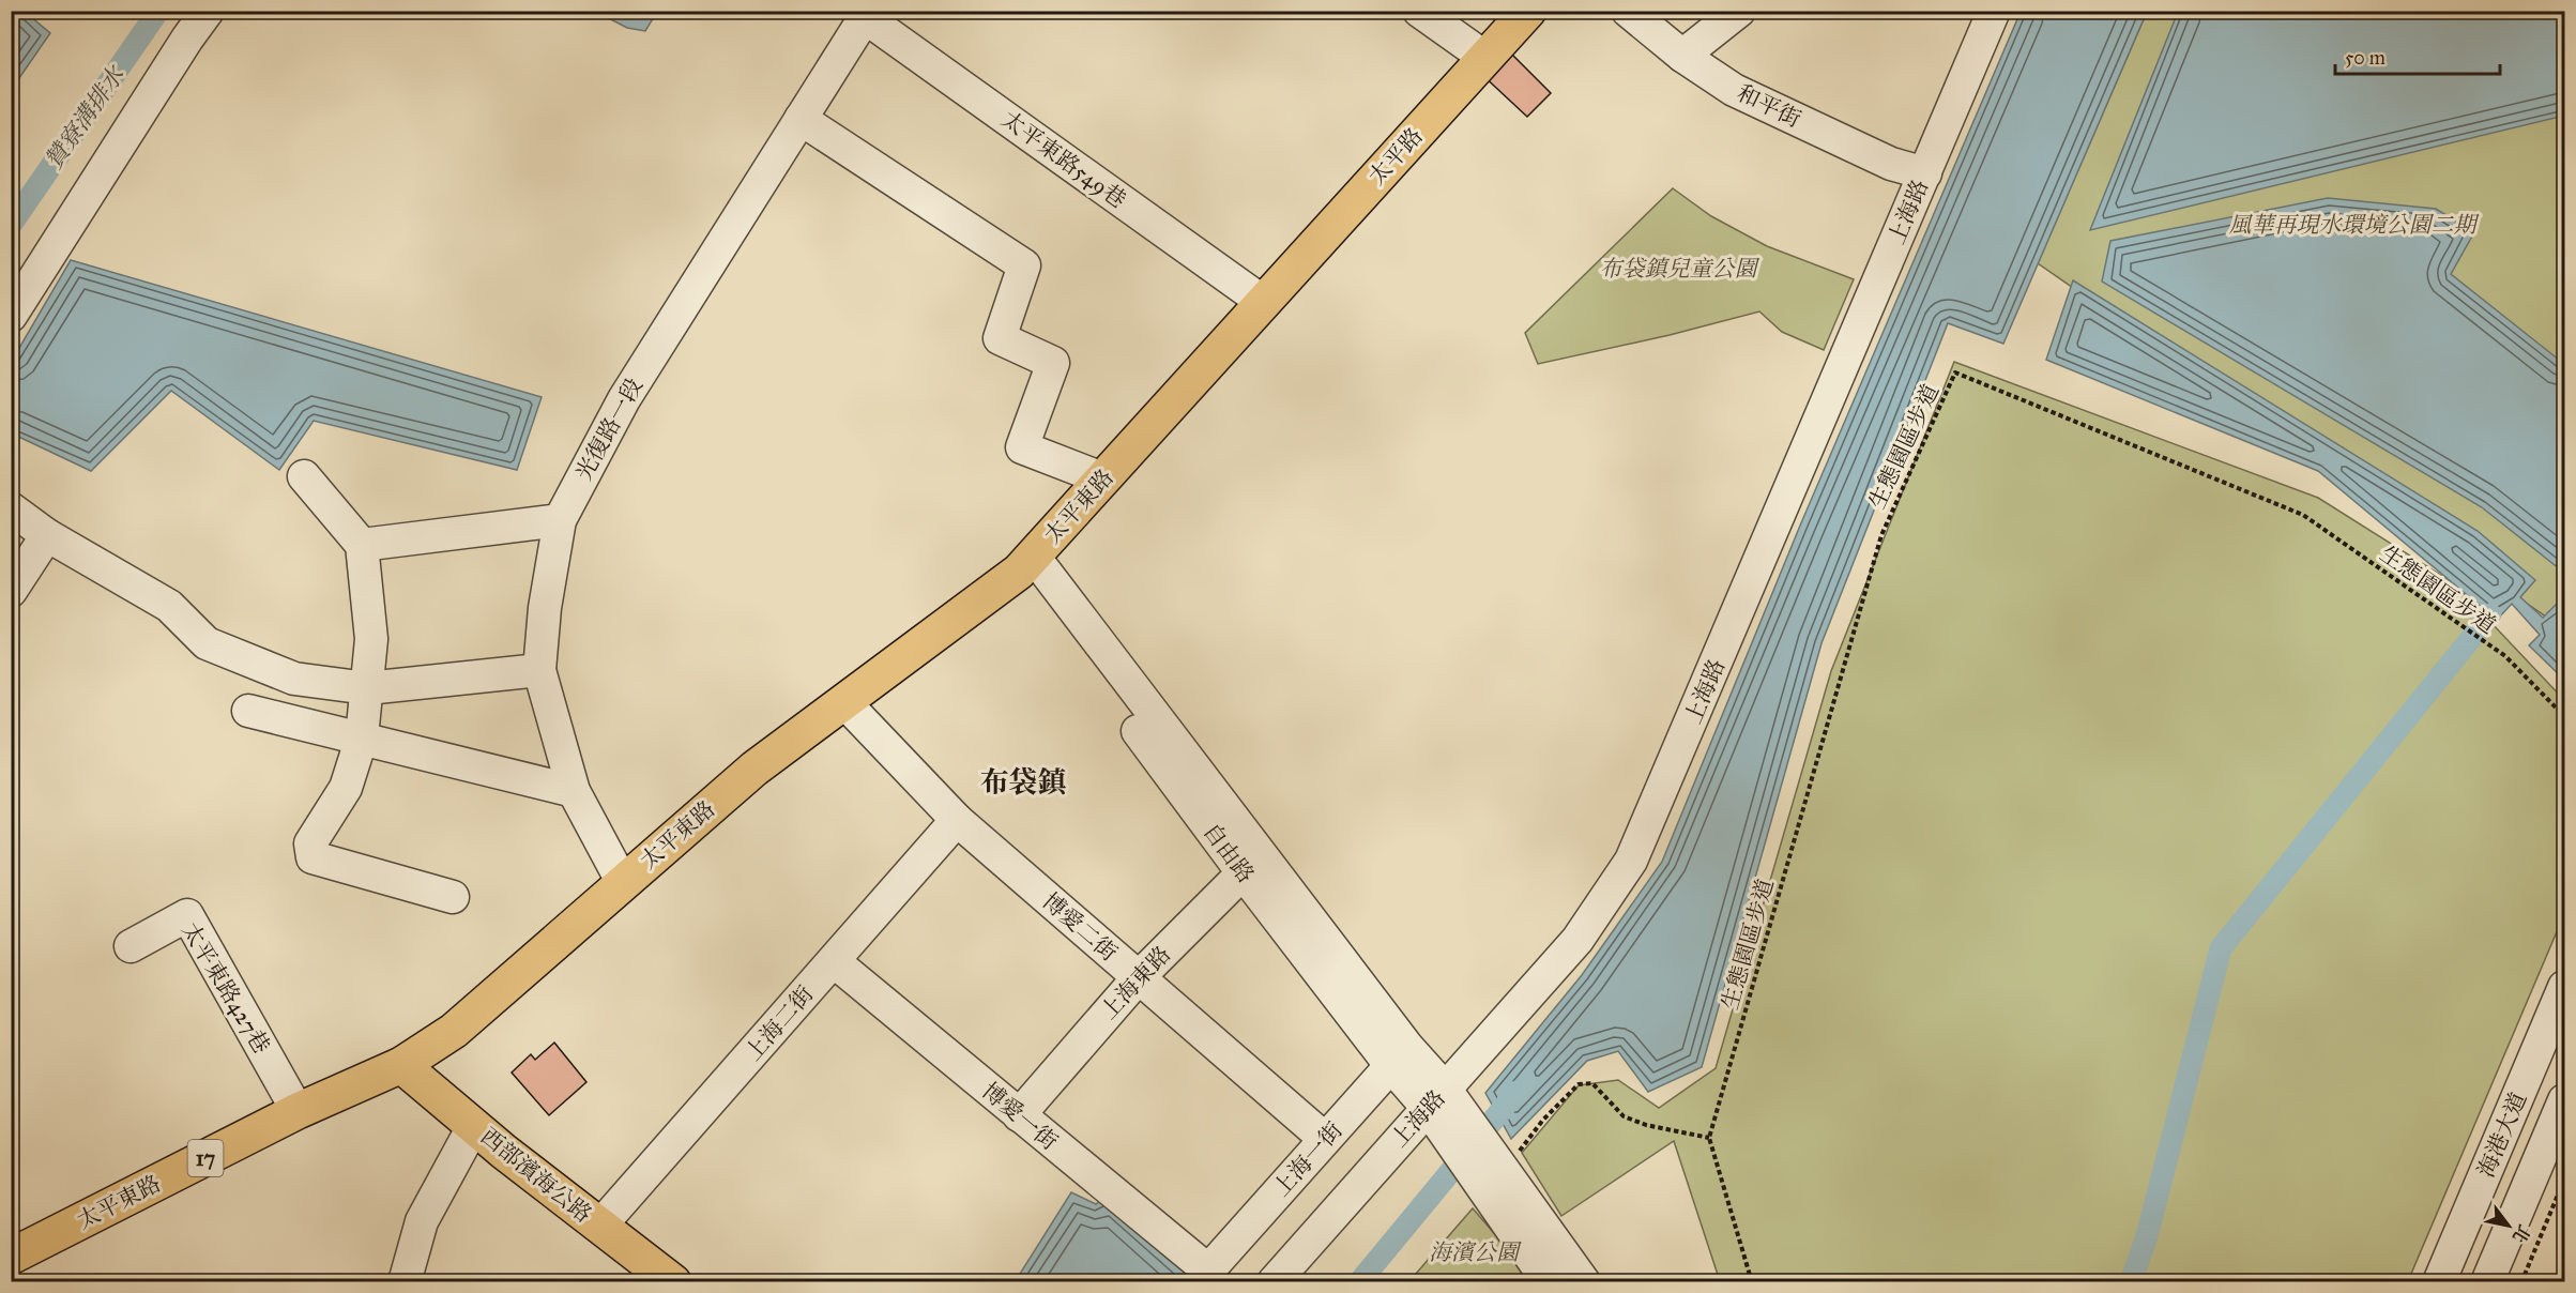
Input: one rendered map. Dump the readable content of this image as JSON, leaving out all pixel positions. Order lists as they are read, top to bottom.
{
  "streets": {
    "main road": [
      "太平路",
      "太平東路",
      "17",
      "西部濱海公路"
    ],
    "street": [
      "和平街",
      "太平東路549巷",
      "上海路",
      "光復路一段",
      "自由路",
      "博愛二街",
      "上海東路",
      "太平東路427巷",
      "上海二街",
      "博愛一街",
      "海港大道",
      "上海一街"
    ],
    "path": ["生態園區步道"]
  },
  "crossings": [
    ["和平街", "上海路"],
    ["太平路", "太平東路549巷"],
    ["太平路", "太平東路"],
    ["太平東路549巷", "光復路一段"],
    ["太平東路549巷", "太平東路"],
    ["上海路", "自由路"],
    ["光復路一段", "太平東路"],
    ["太平東路", "自由路"],
    ["太平東路", "博愛二街"],
    ["太平東路", "太平東路427巷"],
    ["太平東路", "西部濱海公路"],
    ["自由路", "上海東路"],
    ["自由路", "上海一街"],
    ["博愛二街", "上海東路"],
    ["博愛二街", "上海二街"],
    ["博愛二街", "上海一街"],
    ["上海東路", "博愛一街"],
    ["上海二街", "博愛一街"],
    ["上海二街", "西部濱海公路"],
    ["博愛一街", "上海一街"]
  ],
  "districts": ["布袋鎮"],
  "water": ["贊寮溝排水"],
  "parks": ["風華再現水環境公園二期", "布袋鎮兒童公園", "海濱公園"],
  "scale_bar": "50 m",
  "north": "bottom right"
}
